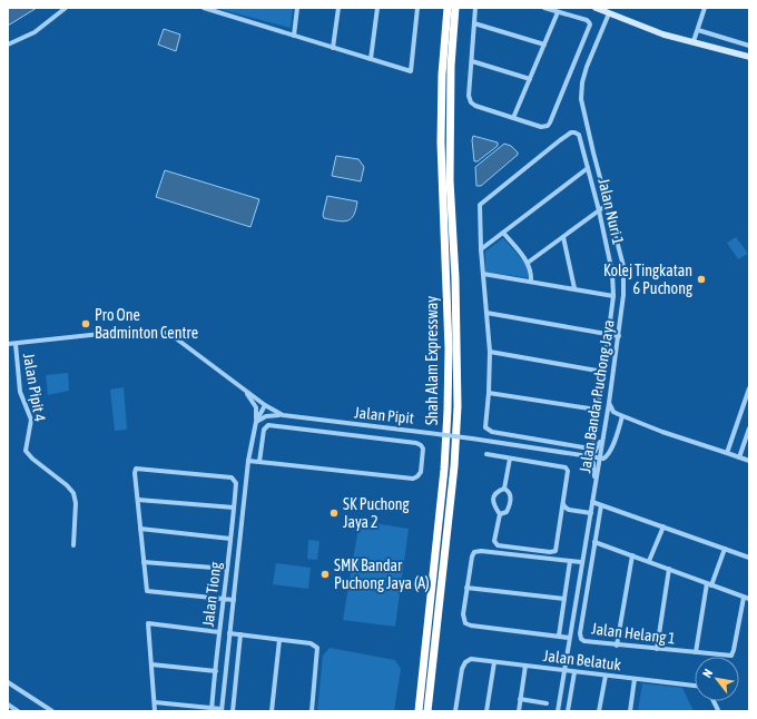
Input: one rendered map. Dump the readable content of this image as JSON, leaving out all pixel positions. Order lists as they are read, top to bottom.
{
  "streets": {
    "highway": ["Shah Alam Expressway"],
    "street": [
      "Jalan Nuri 1",
      "Jalan Pipit 4",
      "Jalan Bandar Puchong Jaya",
      "Jalan Pipit",
      "Jalan Tiong",
      "Jalan Helang 1",
      "Jalan Belatuk"
    ]
  },
  "crossings": [
    ["Jalan Pipit 4", "Jalan Pipit"],
    ["Jalan Bandar Puchong Jaya", "Jalan Pipit"],
    ["Jalan Bandar Puchong Jaya", "Jalan Belatuk"]
  ],
  "places": [
    "Kolej Tingkatan 6 Puchong",
    "Pro One Badminton Centre",
    "SK Puchong Jaya 2",
    "SMK Bandar Puchong Jaya (A)"
  ],
  "north": "top left"
}
